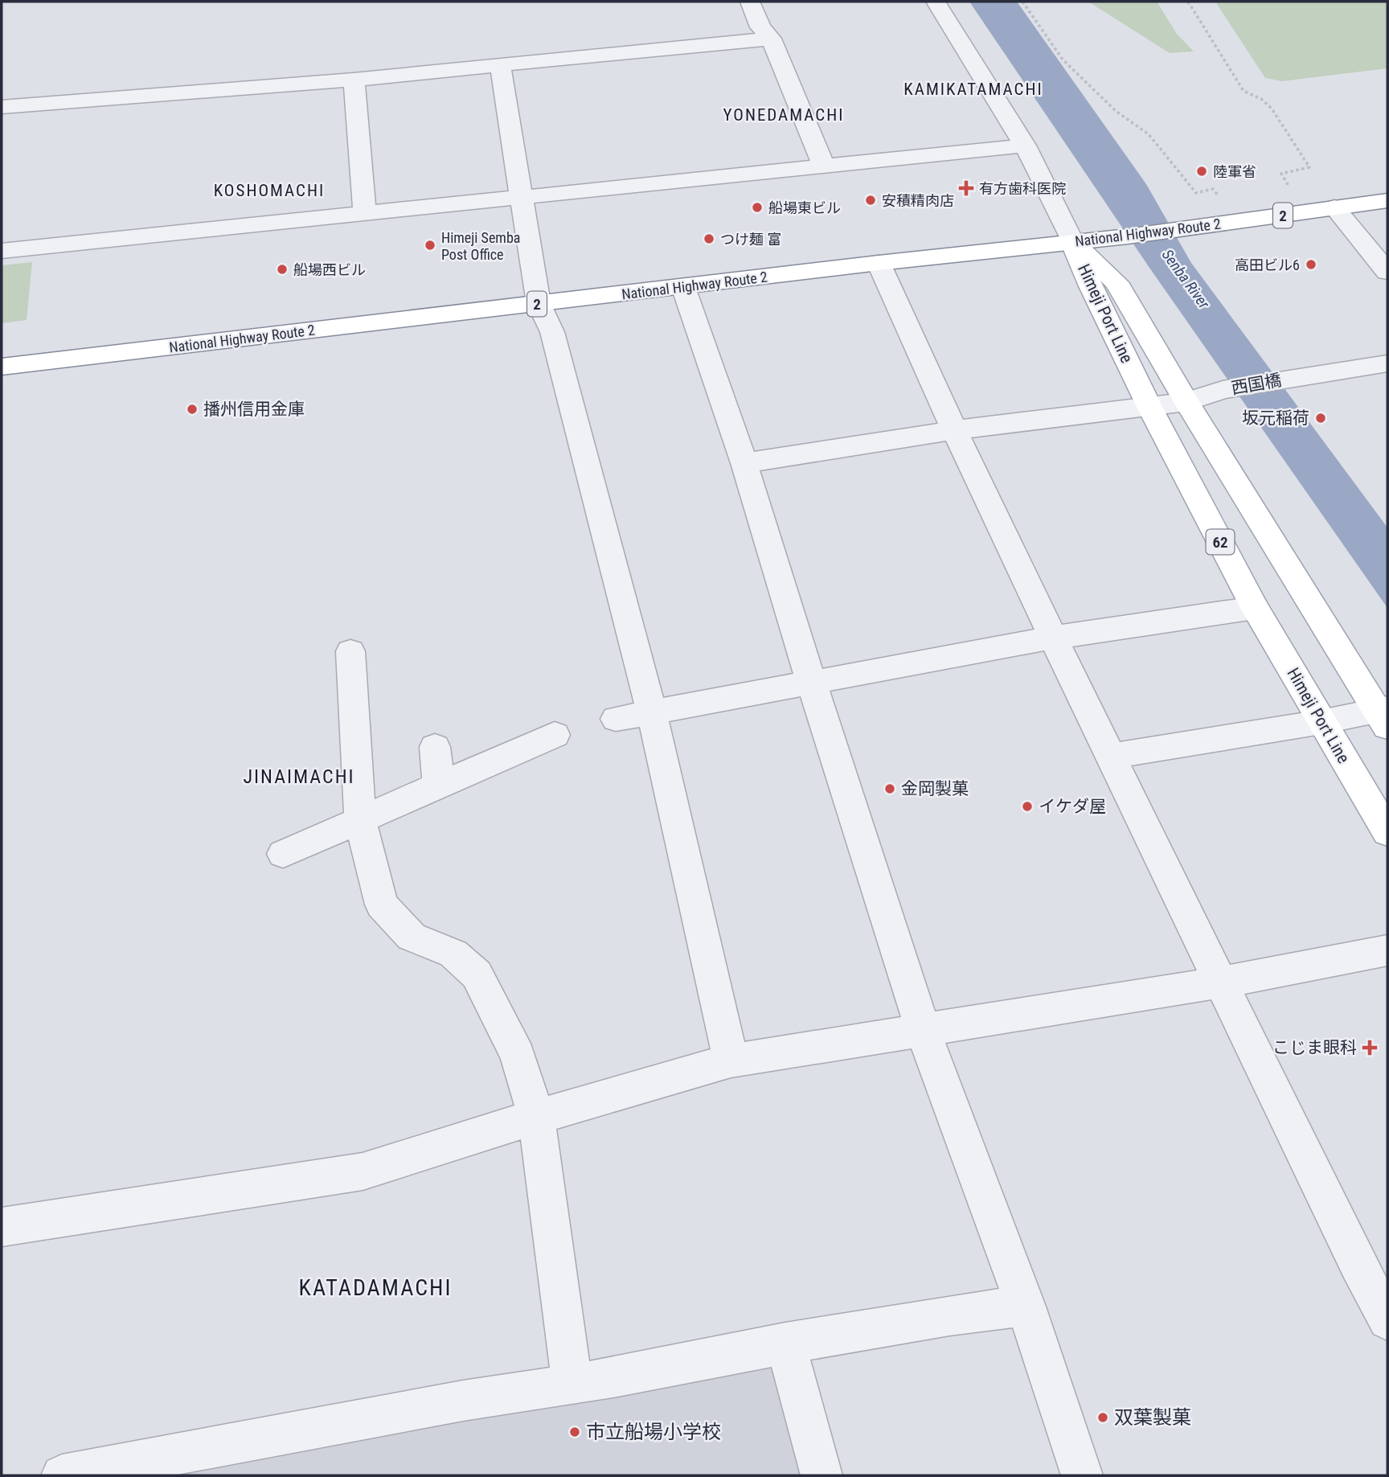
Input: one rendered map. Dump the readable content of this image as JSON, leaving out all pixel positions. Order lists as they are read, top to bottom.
{
  "streets": {
    "main road": [
      "2",
      "National Highway Route 2",
      "Himeji Port Line",
      "62"
    ],
    "street": ["西国橋"]
  },
  "crossings": [
    ["National Highway Route 2", "Himeji Port Line"],
    ["Himeji Port Line", "西国橋"]
  ],
  "districts": [
    "KAMIKATAMACHI",
    "YONEDAMACHI",
    "KOSHOMACHI",
    "JINAIMACHI",
    "KATADAMACHI"
  ],
  "water": ["Senba River"],
  "places": {
    "other": [
      "陸軍省",
      "安積精肉店",
      "船場東ビル",
      "つけ麺 富",
      "Himeji Semba Post Office",
      "高田ビル6",
      "船場西ビル",
      "播州信用金庫",
      "坂元稲荷",
      "金岡製菓",
      "イケダ屋",
      "双葉製菓",
      "市立船場小学校"
    ],
    "health": ["有方歯科医院", "こじま眼科"]
  }
}
